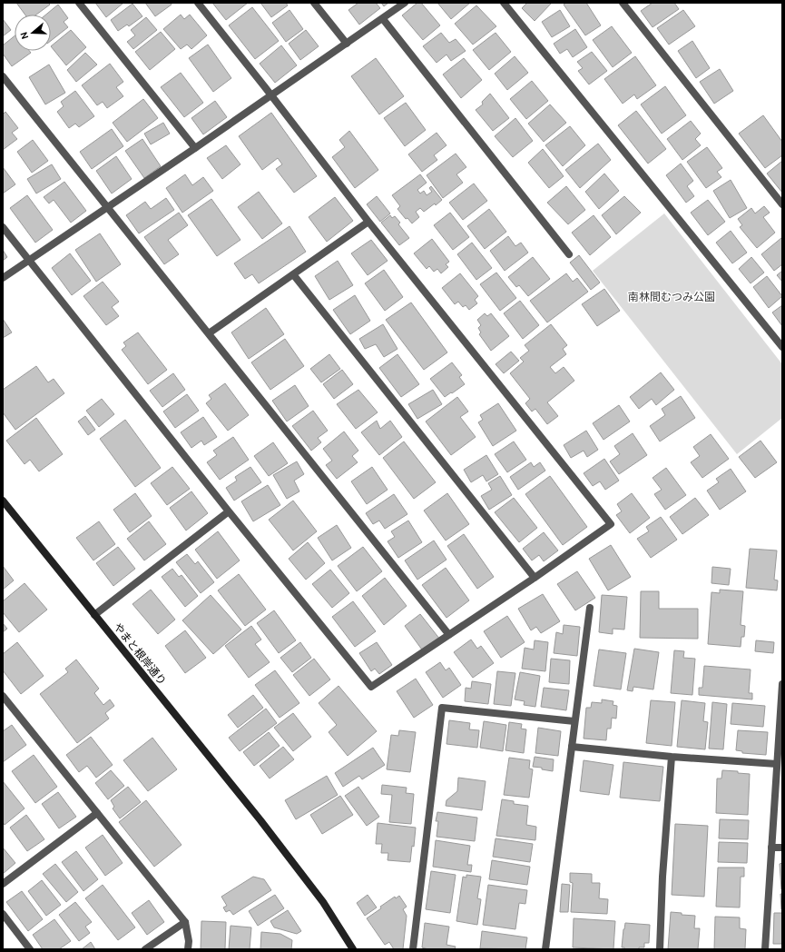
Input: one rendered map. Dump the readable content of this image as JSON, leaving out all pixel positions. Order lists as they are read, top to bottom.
{
  "streets": {
    "street": ["やまと根岸通り"]
  },
  "parks": ["南林間むつみ公園"],
  "north": "left"
}
